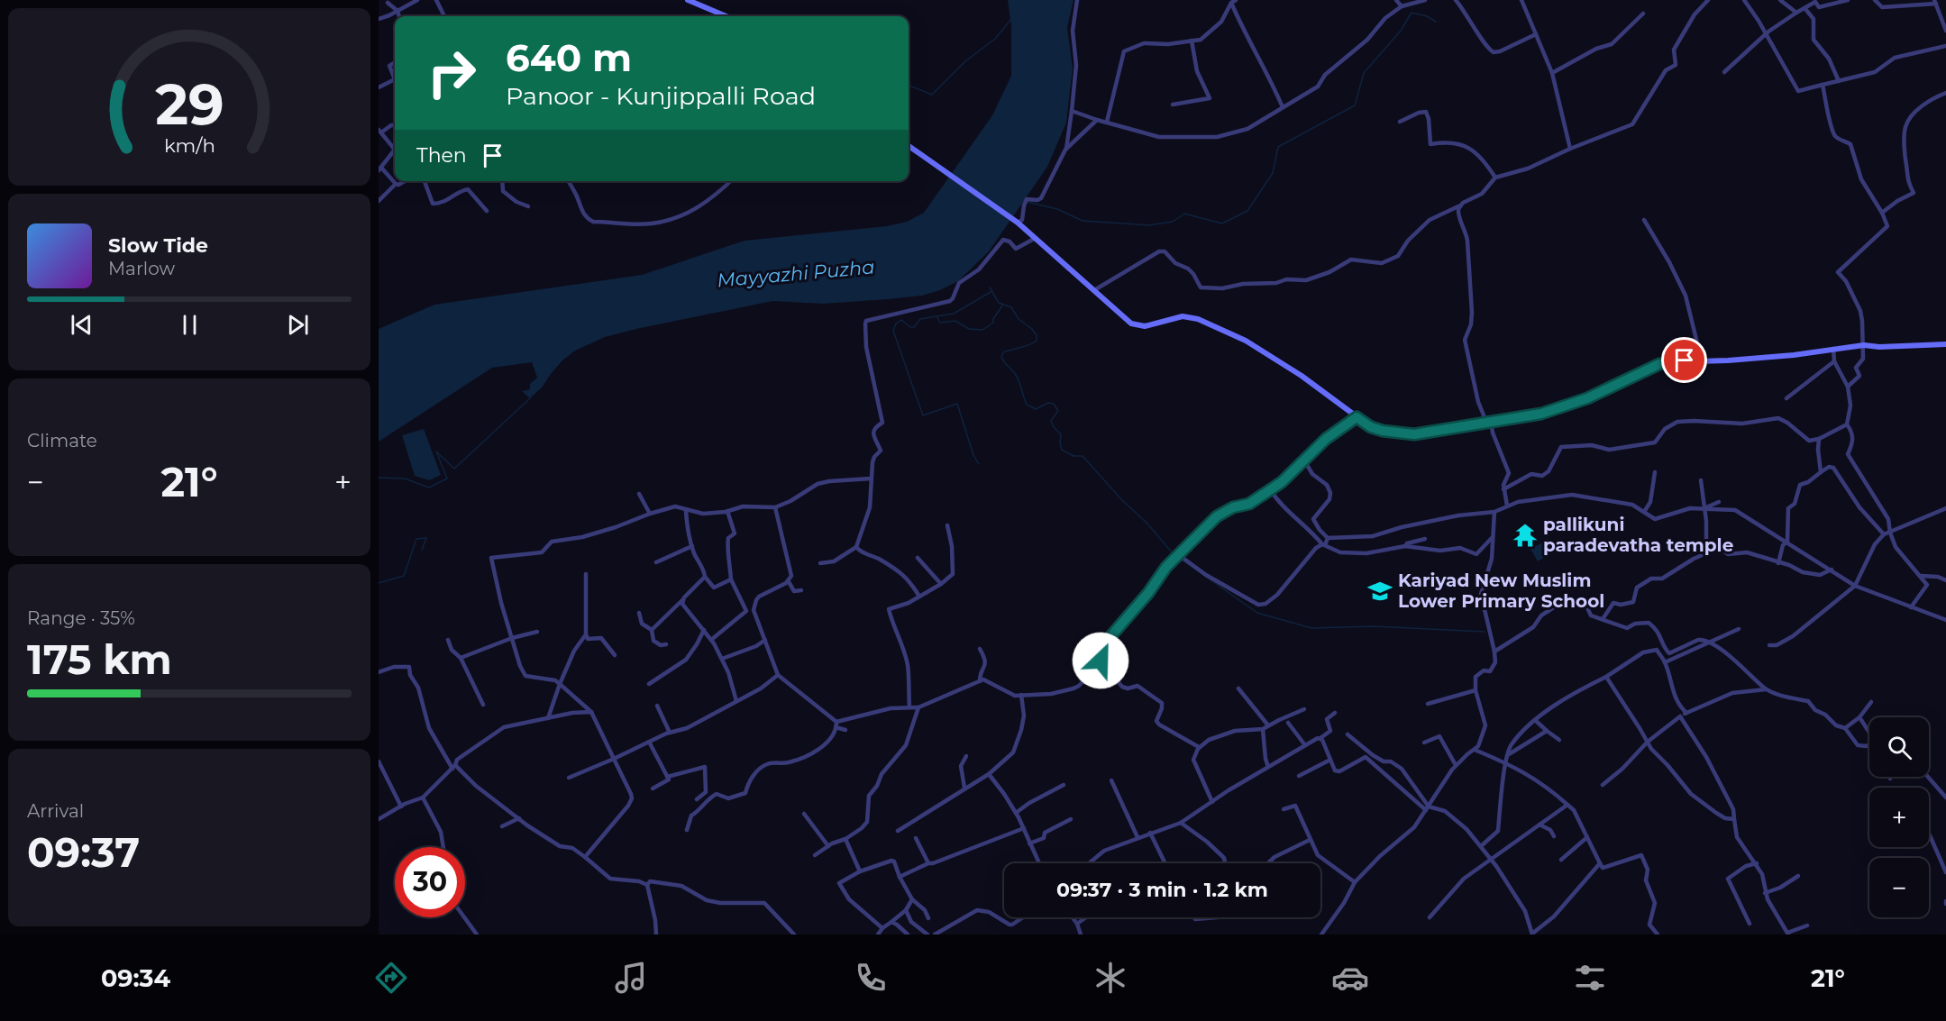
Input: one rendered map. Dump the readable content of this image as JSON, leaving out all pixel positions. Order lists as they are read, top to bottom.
{
  "water": ["Mayyazhi Puzha"],
  "places": {
    "temple": ["pallikuni paradevatha temple"],
    "school or university": ["Kariyad New Muslim Lower Primary School"]
  },
  "page": {
    "turn": ["640 m", "Panoor - Kunjippalli Road"],
    "then": "Then",
    "song": ["Slow Tide", "Marlow"],
    "tile": [
      "Climate",
      ["Range · 35%", "175 km"],
      ["Arrival", "09:37"]
    ],
    "heat": ["−", "21°", "+"],
    "map_buttons": ["+", "−"],
    "limit": "30",
    "trip": "09:37 · 3 min · 1.2 km",
    "tabs": ["09:34", "21°"],
    "gauge": ["29", "km/h"]
  }
}
